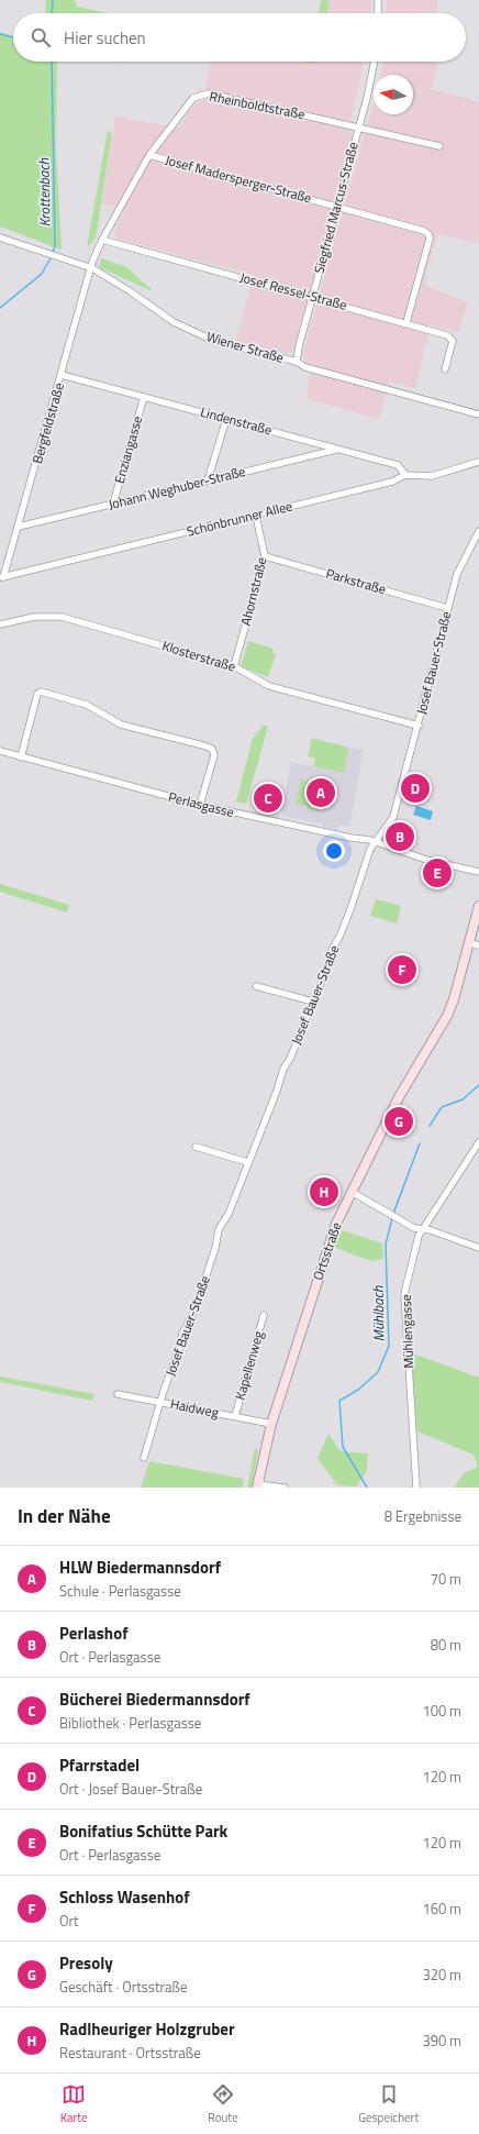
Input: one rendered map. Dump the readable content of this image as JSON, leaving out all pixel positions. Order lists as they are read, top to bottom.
{
  "streets": {
    "street": [
      "Rheinboldtstraße",
      "Josef Madersperger-Straße",
      "Siegfried Marcus-Straße",
      "Josef Ressel-Straße",
      "Wiener Straße",
      "Lindenstraße",
      "Bergfeldstraße",
      "Enziangasse",
      "Johann Weghuber-Straße",
      "Schönbrunner Allee",
      "Parkstraße",
      "Ahornstraße",
      "Klosterstraße",
      "Josef Bauer-Straße",
      "Perlasgasse",
      "Ortsstraße",
      "Mühlengasse",
      "Kapellenweg",
      "Haidweg"
    ]
  },
  "crossings": [
    ["Rheinboldtstraße", "Josef Madersperger-Straße"],
    ["Rheinboldtstraße", "Siegfried Marcus-Straße"],
    ["Rheinboldtstraße", "Josef Ressel-Straße"],
    ["Rheinboldtstraße", "Wiener Straße"],
    ["Rheinboldtstraße", "Bergfeldstraße"],
    ["Josef Madersperger-Straße", "Siegfried Marcus-Straße"],
    ["Josef Madersperger-Straße", "Josef Ressel-Straße"],
    ["Siegfried Marcus-Straße", "Josef Ressel-Straße"],
    ["Siegfried Marcus-Straße", "Wiener Straße"],
    ["Wiener Straße", "Bergfeldstraße"],
    ["Lindenstraße", "Bergfeldstraße"],
    ["Lindenstraße", "Enziangasse"],
    ["Lindenstraße", "Johann Weghuber-Straße"],
    ["Lindenstraße", "Schönbrunner Allee"],
    ["Bergfeldstraße", "Johann Weghuber-Straße"],
    ["Bergfeldstraße", "Schönbrunner Allee"],
    ["Enziangasse", "Johann Weghuber-Straße"],
    ["Schönbrunner Allee", "Ahornstraße"],
    ["Parkstraße", "Ahornstraße"],
    ["Parkstraße", "Josef Bauer-Straße"],
    ["Ahornstraße", "Klosterstraße"],
    ["Klosterstraße", "Josef Bauer-Straße"],
    ["Josef Bauer-Straße", "Perlasgasse"],
    ["Josef Bauer-Straße", "Haidweg"],
    ["Ortsstraße", "Haidweg"],
    ["Kapellenweg", "Haidweg"]
  ],
  "water": ["Krottenbach", "Mühlbach"],
  "north": "left",
  "page": {
    "search": "Hier suchen",
    "pins": [
      "D",
      "A",
      "C",
      "B",
      "E",
      "F",
      "G",
      "H"
    ],
    "heading": ["In der Nähe", "8 Ergebnisse"],
    "list": [
      {
        "mark": "A",
        "name": "HLW Biedermannsdorf",
        "note": "Schule · Perlasgasse",
        "value": "70 m"
      },
      {
        "mark": "B",
        "name": "Perlashof",
        "note": "Ort · Perlasgasse",
        "value": "80 m"
      },
      {
        "mark": "C",
        "name": "Bücherei Biedermannsdorf",
        "note": "Bibliothek · Perlasgasse",
        "value": "100 m"
      },
      {
        "mark": "D",
        "name": "Pfarrstadel",
        "note": "Ort · Josef Bauer-Straße",
        "value": "120 m"
      },
      {
        "mark": "E",
        "name": "Bonifatius Schütte Park",
        "note": "Ort · Perlasgasse",
        "value": "120 m"
      },
      {
        "mark": "F",
        "name": "Schloss Wasenhof",
        "note": "Ort",
        "value": "160 m"
      },
      {
        "mark": "G",
        "name": "Presoly",
        "note": "Geschäft · Ortsstraße",
        "value": "320 m"
      },
      {
        "mark": "H",
        "name": "Radlheuriger Holzgruber",
        "note": "Restaurant · Ortsstraße",
        "value": "390 m"
      }
    ],
    "nav": ["Karte", "Route", "Gespeichert"]
  }
}
